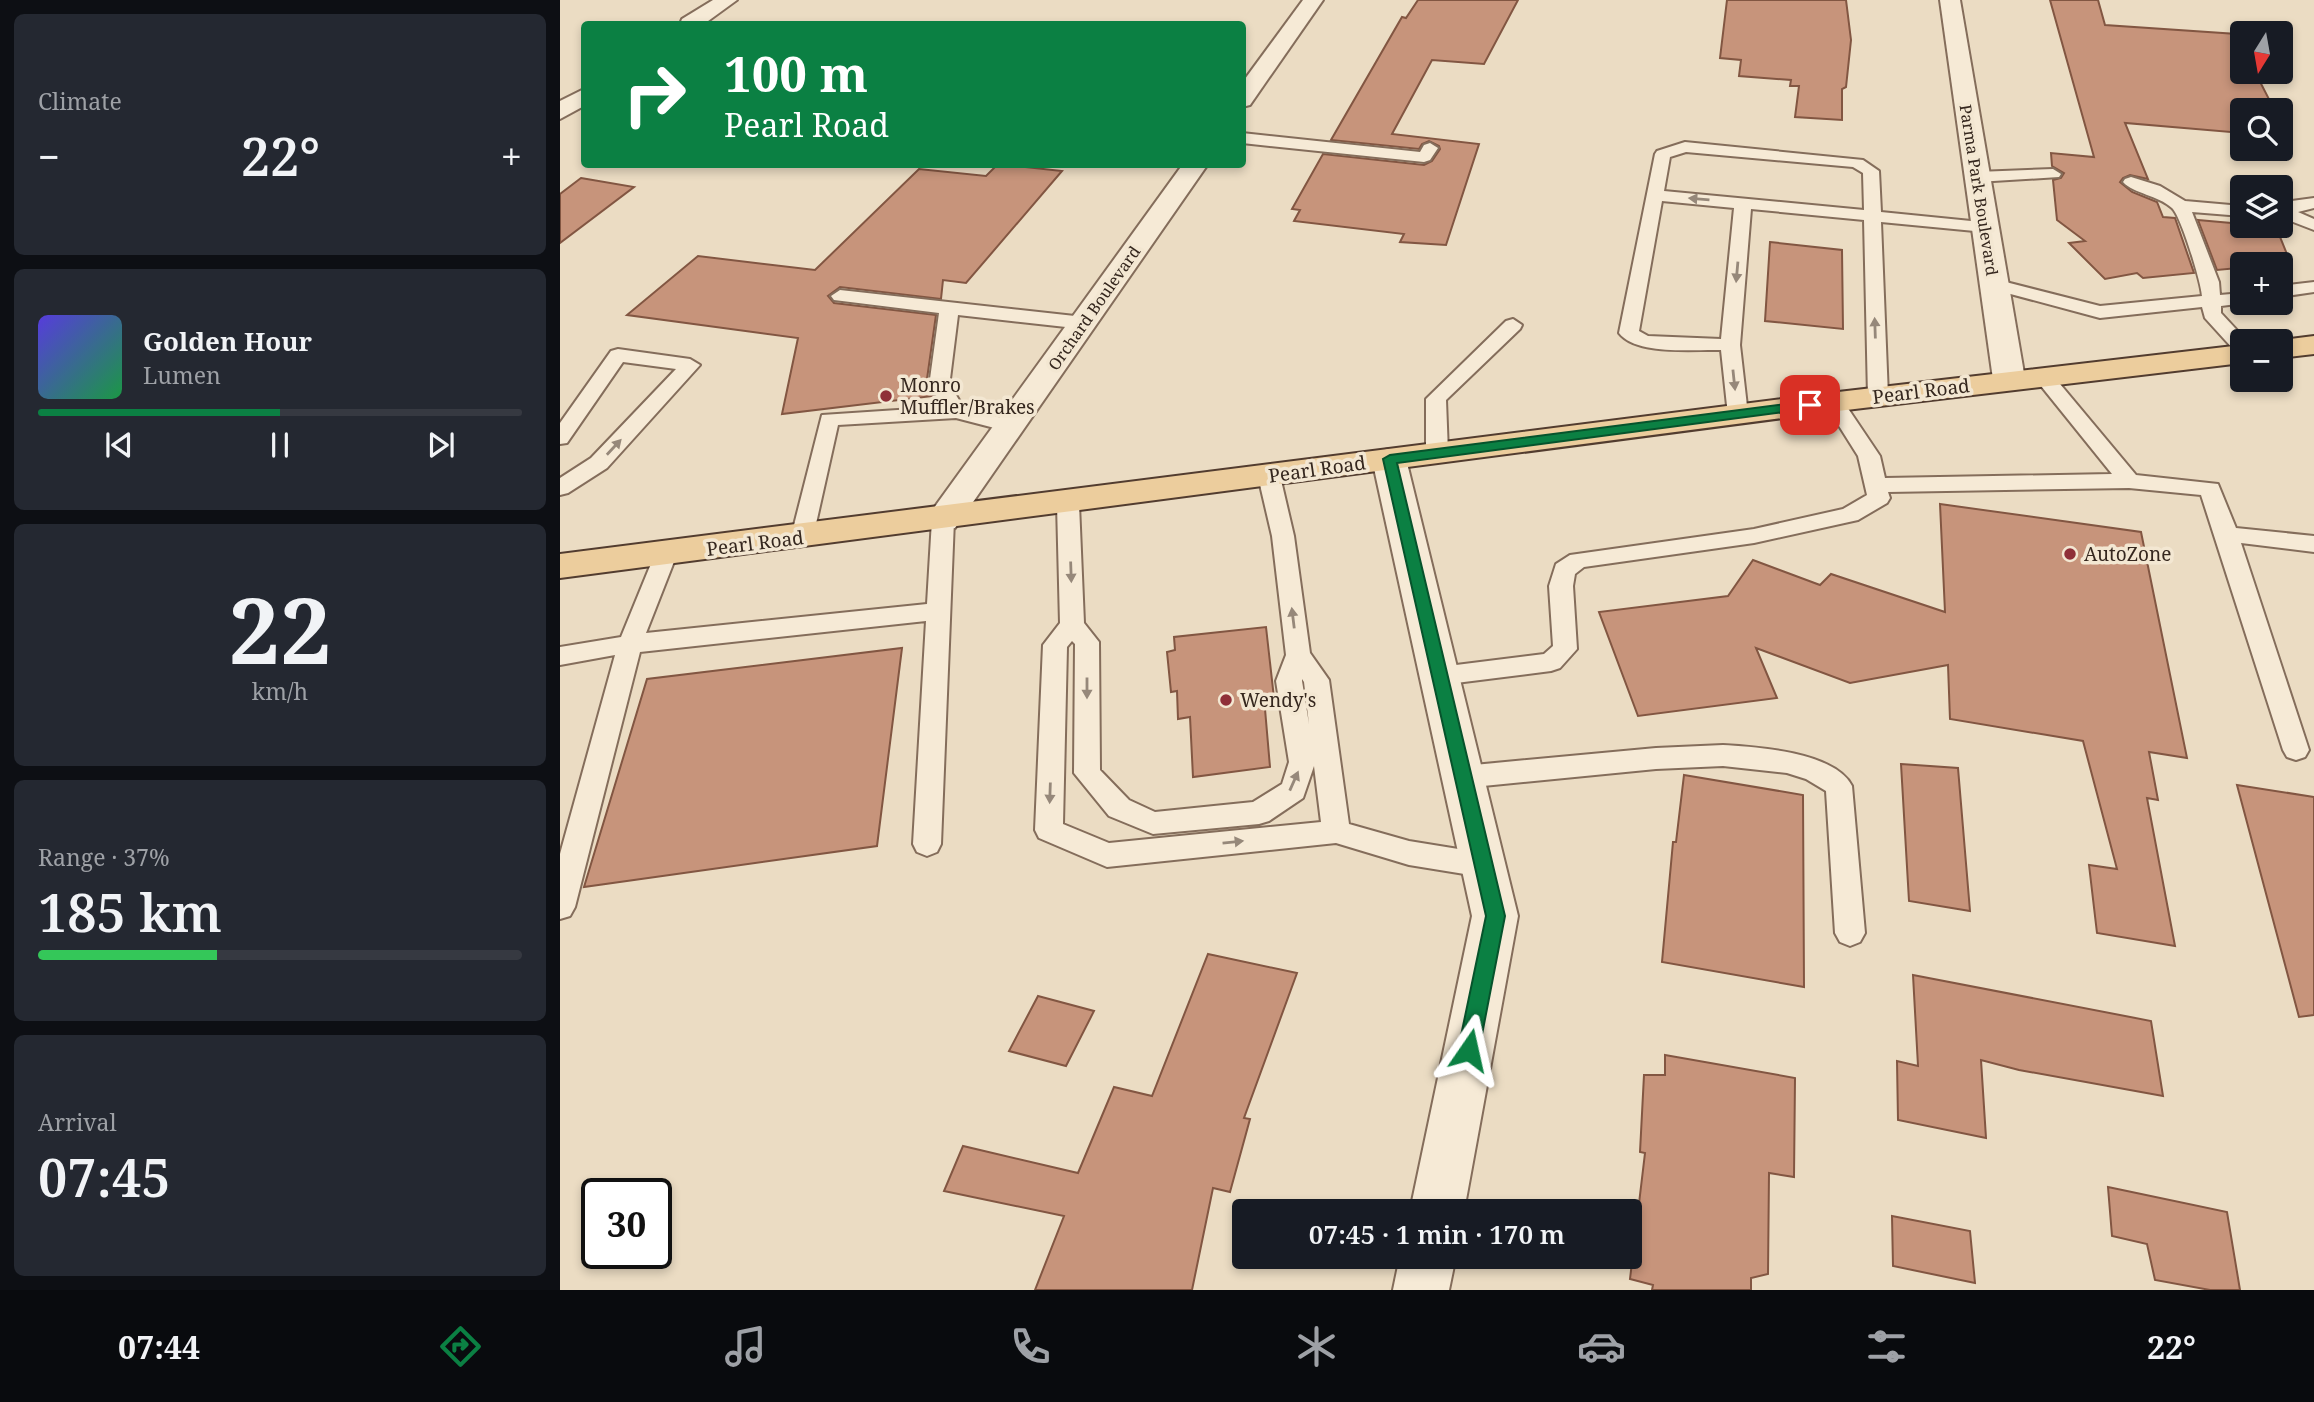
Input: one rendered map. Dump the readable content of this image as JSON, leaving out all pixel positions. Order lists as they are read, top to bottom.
{
  "streets": {
    "main road": ["Pearl Road"],
    "street": ["Parma Park Boulevard", "Orchard Boulevard"]
  },
  "crossings": [
    ["Parma Park Boulevard", "Pearl Road"],
    ["Orchard Boulevard", "Pearl Road"]
  ],
  "places": ["Monro Muffler/Brakes", "AutoZone", "Wendy's"],
  "north": "bottom",
  "page": {
    "tile": [
      "Climate",
      ["22", "km/h"],
      ["Range · 37%", "185 km"],
      ["Arrival", "07:45"]
    ],
    "map_buttons": ["+", "−"],
    "turn": ["100 m", "Pearl Road"],
    "heat": ["−", "22°", "+"],
    "song": ["Golden Hour", "Lumen"],
    "limit": "30",
    "trip": "07:45 · 1 min · 170 m",
    "tabs": ["07:44", "22°"]
  }
}
